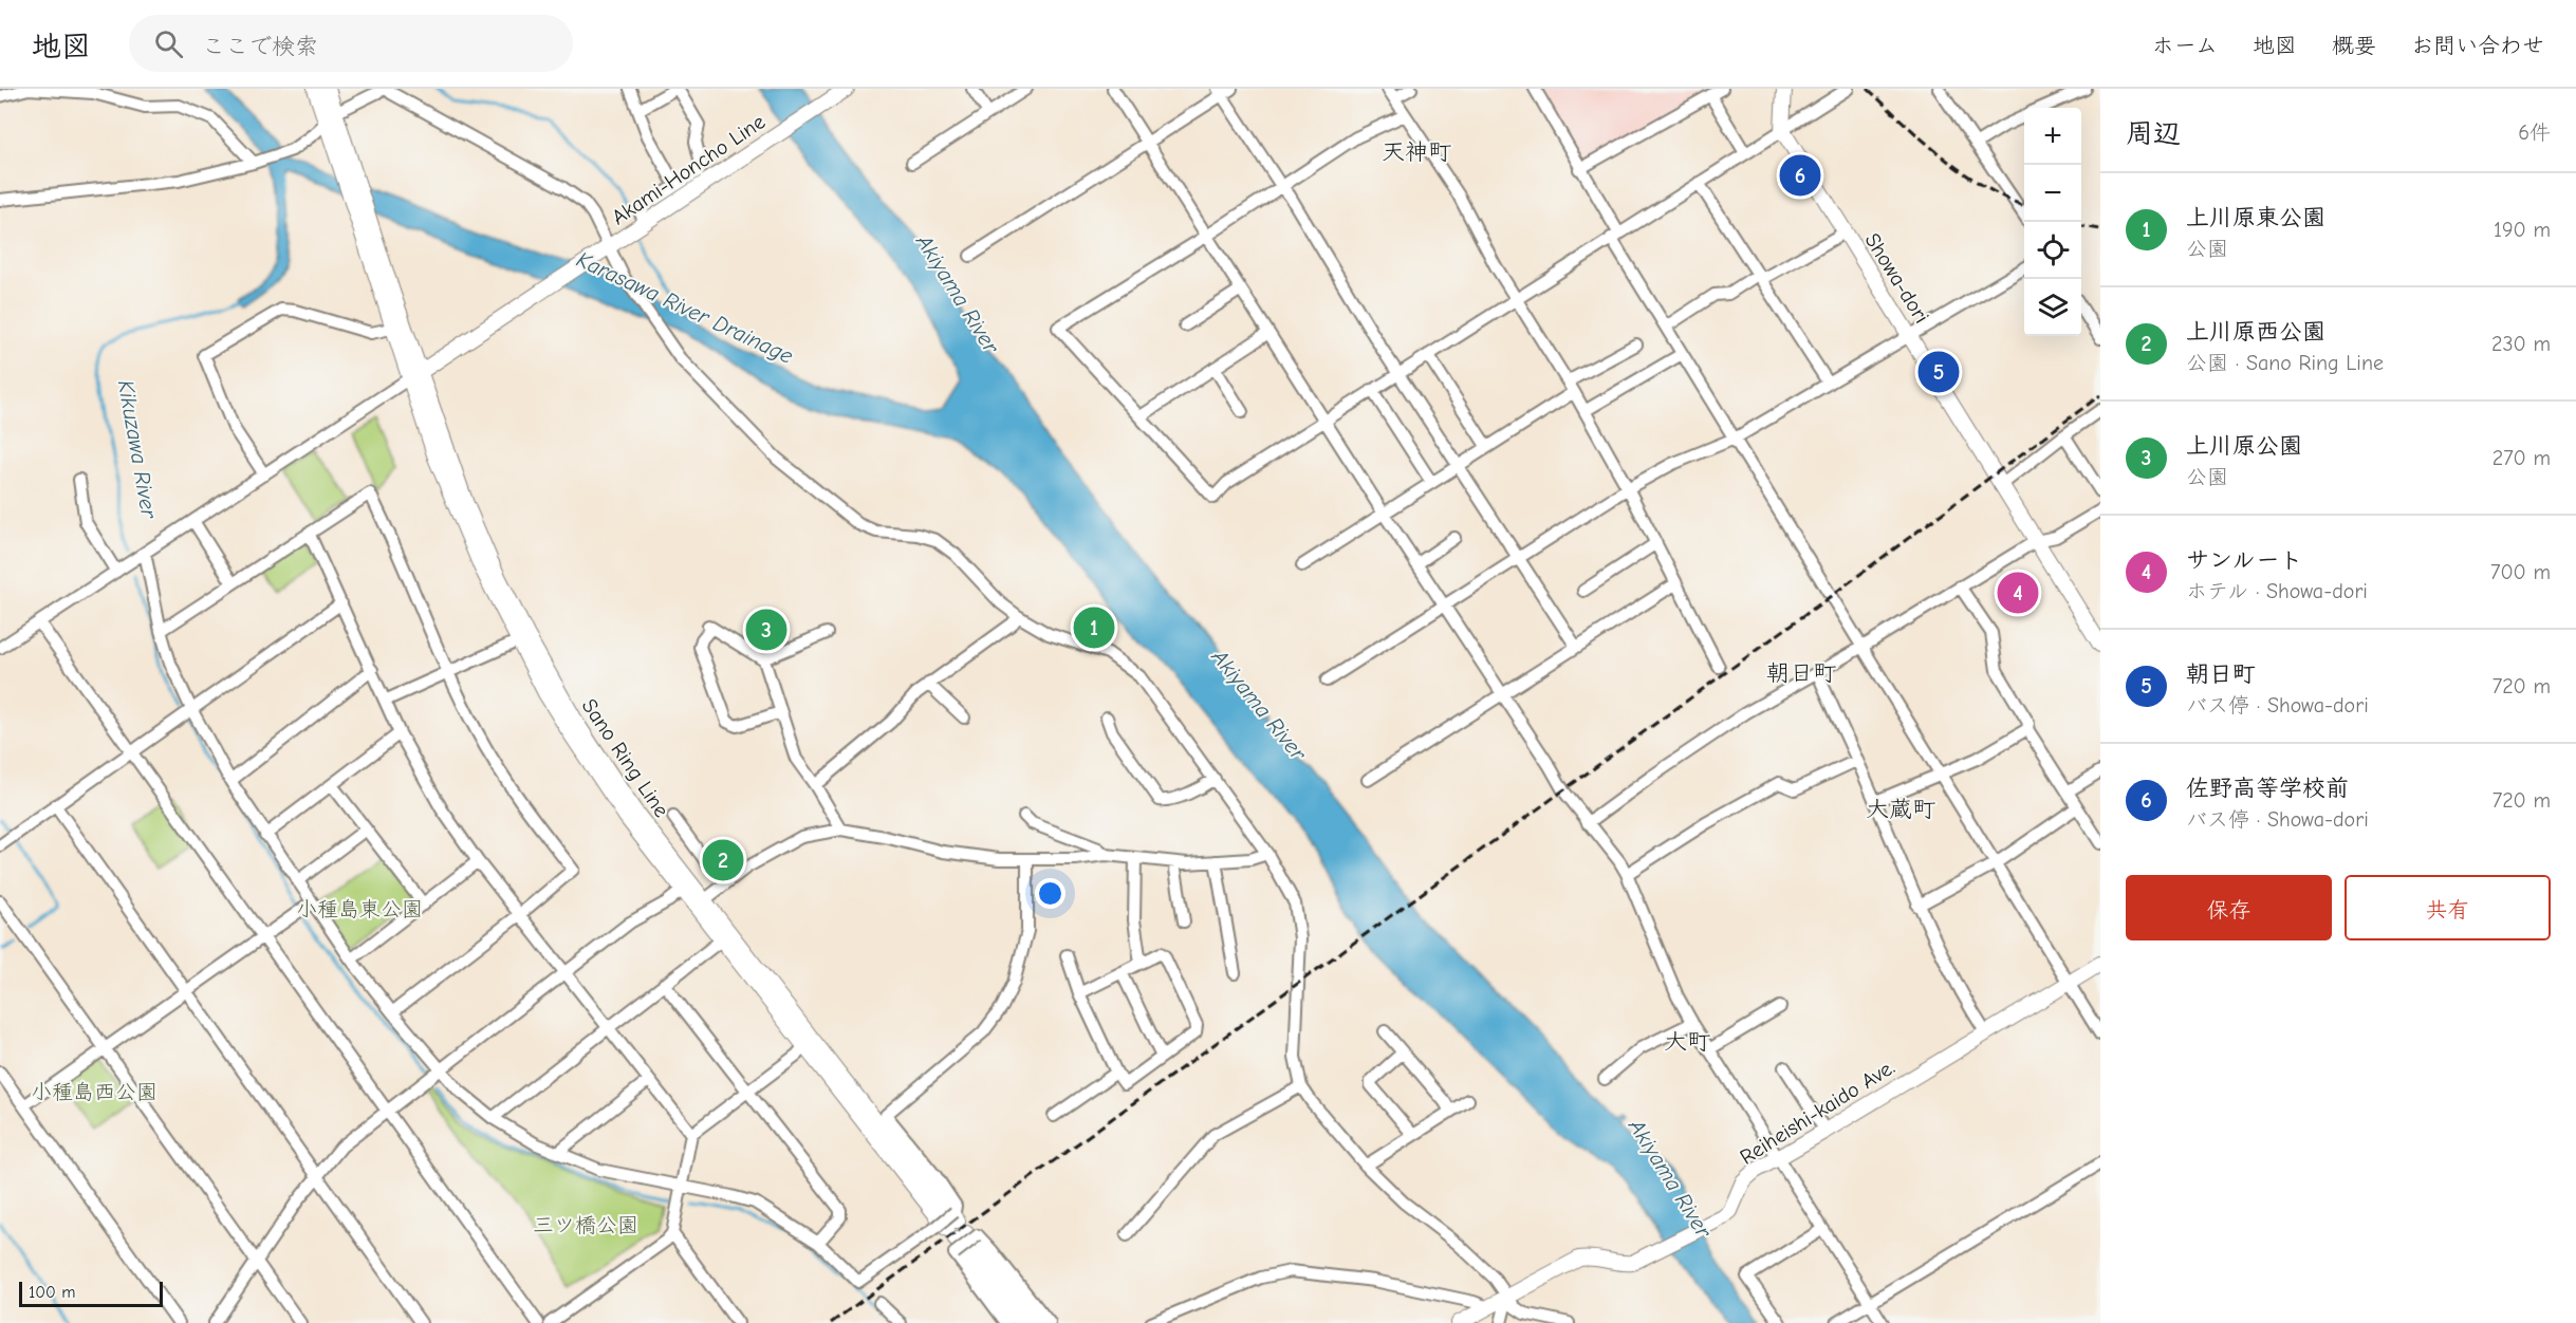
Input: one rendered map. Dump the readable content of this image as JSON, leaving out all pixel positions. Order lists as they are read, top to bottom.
{
  "streets": {
    "main road": [
      "Akami-Honcho Line",
      "Showa-dori",
      "Sano Ring Line",
      "Reiheishi-kaido Ave."
    ]
  },
  "crossings": [
    ["Akami-Honcho Line", "Sano Ring Line"]
  ],
  "districts": [
    "天神町",
    "朝日町",
    "大蔵町",
    "大町"
  ],
  "water": ["Akiyama River", "Karasawa River Drainage", "Kikuzawa River"],
  "parks": ["小種島東公園", "小種島西公園", "三ツ橋公園"],
  "scale_bar": "100 m",
  "page": {
    "header": "地図",
    "search": "ここで検索",
    "nav": [
      "ホーム",
      "地図",
      "概要",
      "お問い合わせ"
    ],
    "heading": ["周辺", "6件"],
    "map_buttons": ["+", "−"],
    "pins": [
      "6",
      "5",
      "4",
      "1",
      "3",
      "2"
    ],
    "list": [
      {
        "mark": "1",
        "name": "上川原東公園",
        "note": "公園",
        "value": "190 m"
      },
      {
        "mark": "2",
        "name": "上川原西公園",
        "note": "公園 · Sano Ring Line",
        "value": "230 m"
      },
      {
        "mark": "3",
        "name": "上川原公園",
        "note": "公園",
        "value": "270 m"
      },
      {
        "mark": "4",
        "name": "サンルート",
        "note": "ホテル · Showa-dori",
        "value": "700 m"
      },
      {
        "mark": "5",
        "name": "朝日町",
        "note": "バス停 · Showa-dori",
        "value": "720 m"
      },
      {
        "mark": "6",
        "name": "佐野高等学校前",
        "note": "バス停 · Showa-dori",
        "value": "720 m"
      }
    ],
    "buttons": ["保存", "共有"],
    "scale": "100 m"
  }
}
